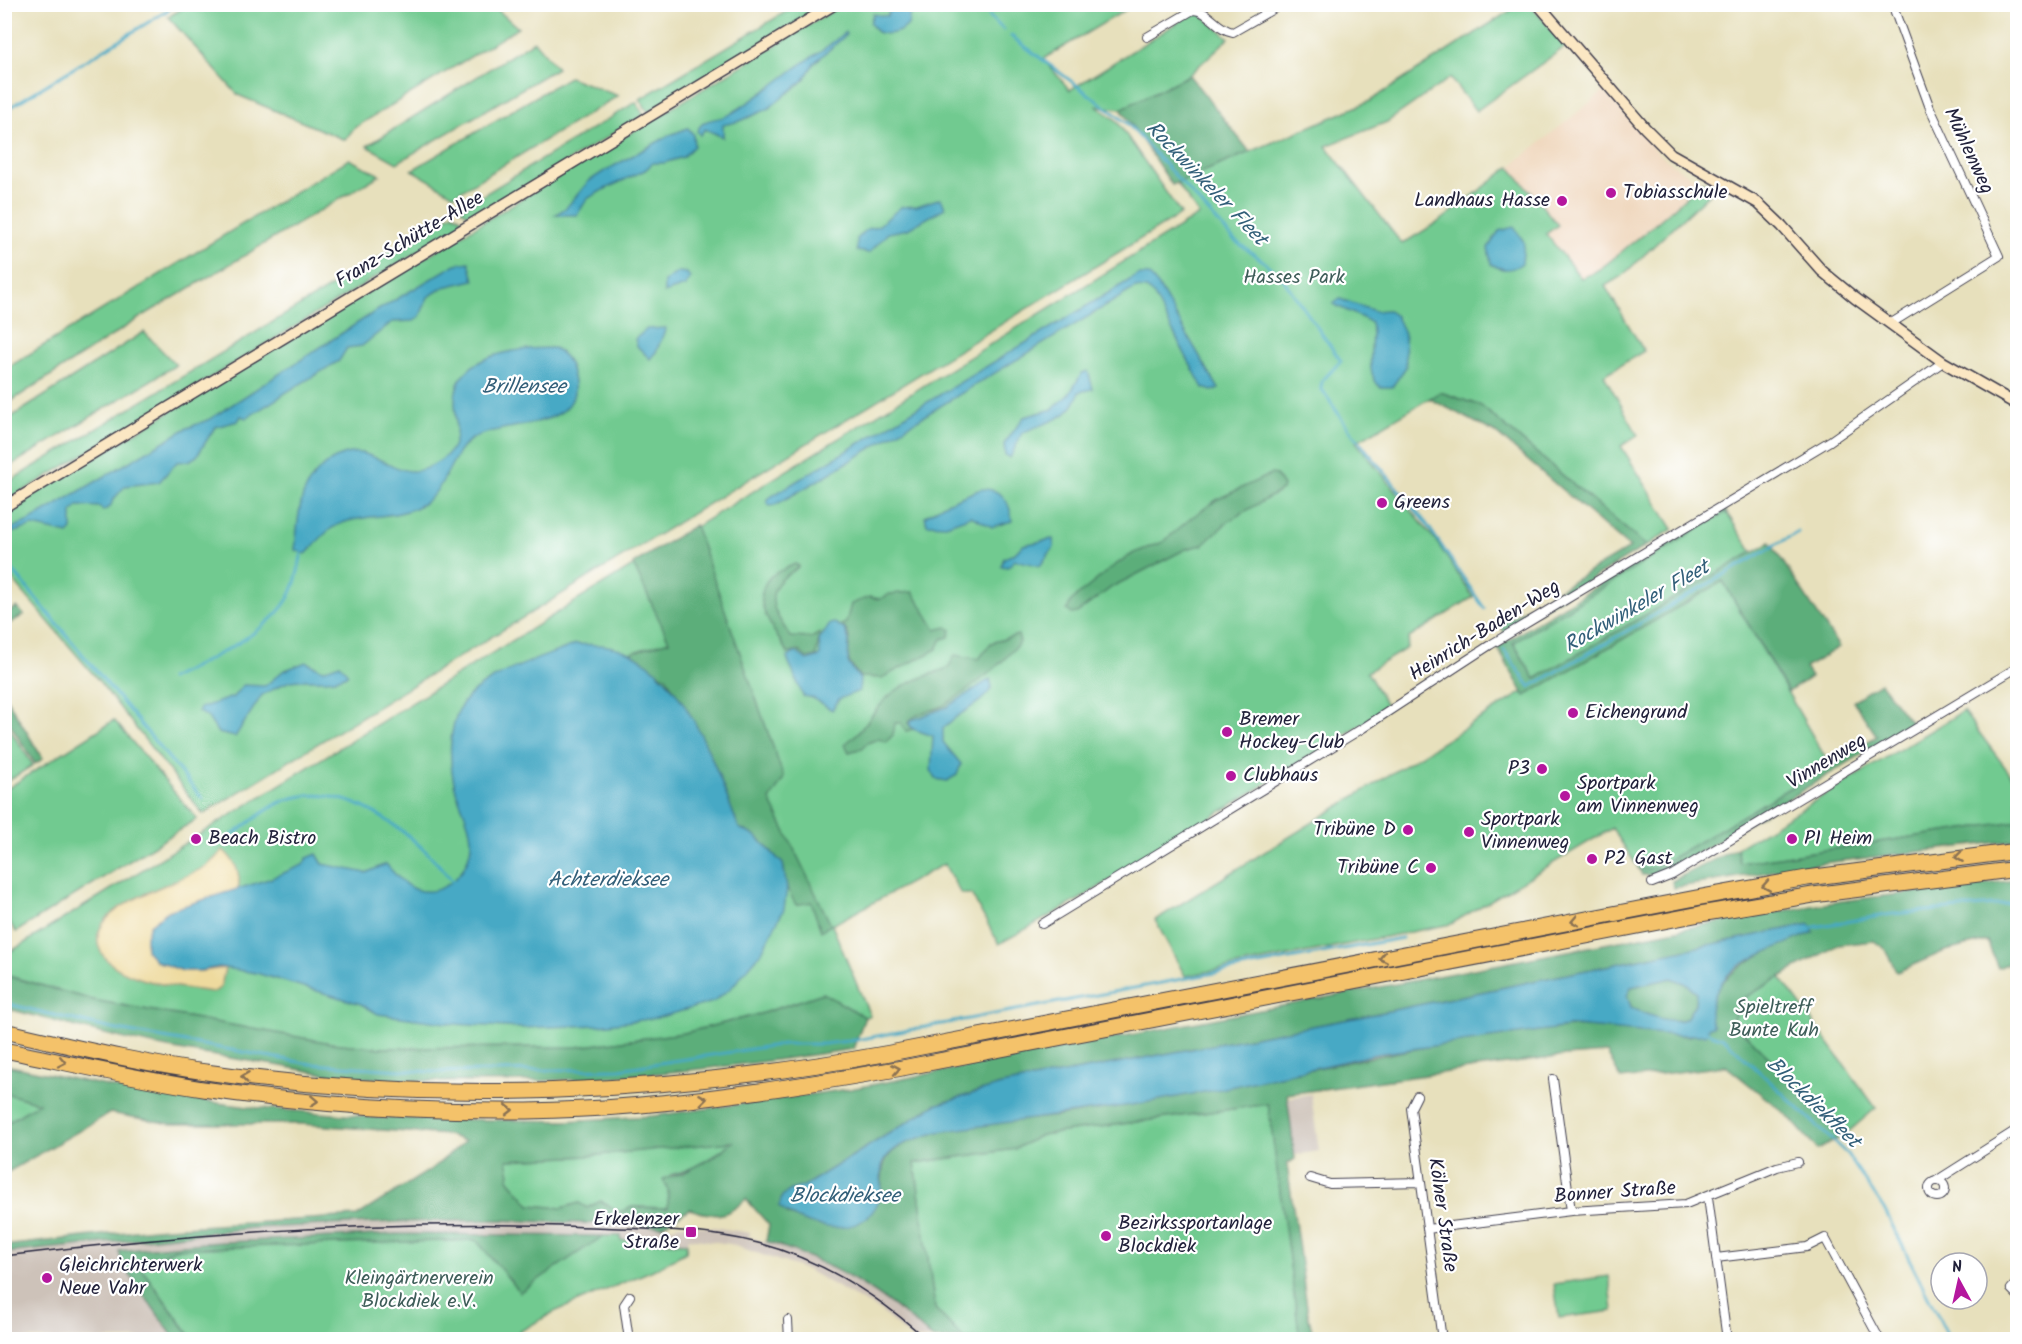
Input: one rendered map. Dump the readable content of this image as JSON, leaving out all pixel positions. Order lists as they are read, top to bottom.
{
  "streets": {
    "main road": ["Franz-Schütte-Allee"],
    "street": [
      "Mühlenweg",
      "Heinrich-Baden-Weg",
      "Vinnenweg",
      "Bonner Straße",
      "Kölner Straße"
    ]
  },
  "crossings": [
    ["Bonner Straße", "Kölner Straße"]
  ],
  "water": [
    "Rockwinkeler Fleet",
    "Brillensee",
    "Achterdieksee",
    "Blockdiekfleet",
    "Blockdieksee"
  ],
  "parks": ["Hasses Park", "Spieltreff Bunte Kuh", "Kleingärtnerverein Blockdiek e.V."],
  "places": {
    "other": [
      "Tobiasschule",
      "Landhaus Hasse",
      "Greens",
      "Eichengrund",
      "Bremer Hockey-Club",
      "P3",
      "Clubhaus",
      "Sportpark am Vinnenweg",
      "Tribüne D",
      "Sportpark Vinnenweg",
      "Beach Bistro",
      "P1 Heim",
      "P2 Gast",
      "Tribüne C",
      "Bezirkssportanlage Blockdiek",
      "Gleichrichterwerk Neue Vahr"
    ],
    "transit": ["Erkelenzer Straße"]
  },
  "north": "top"
}
